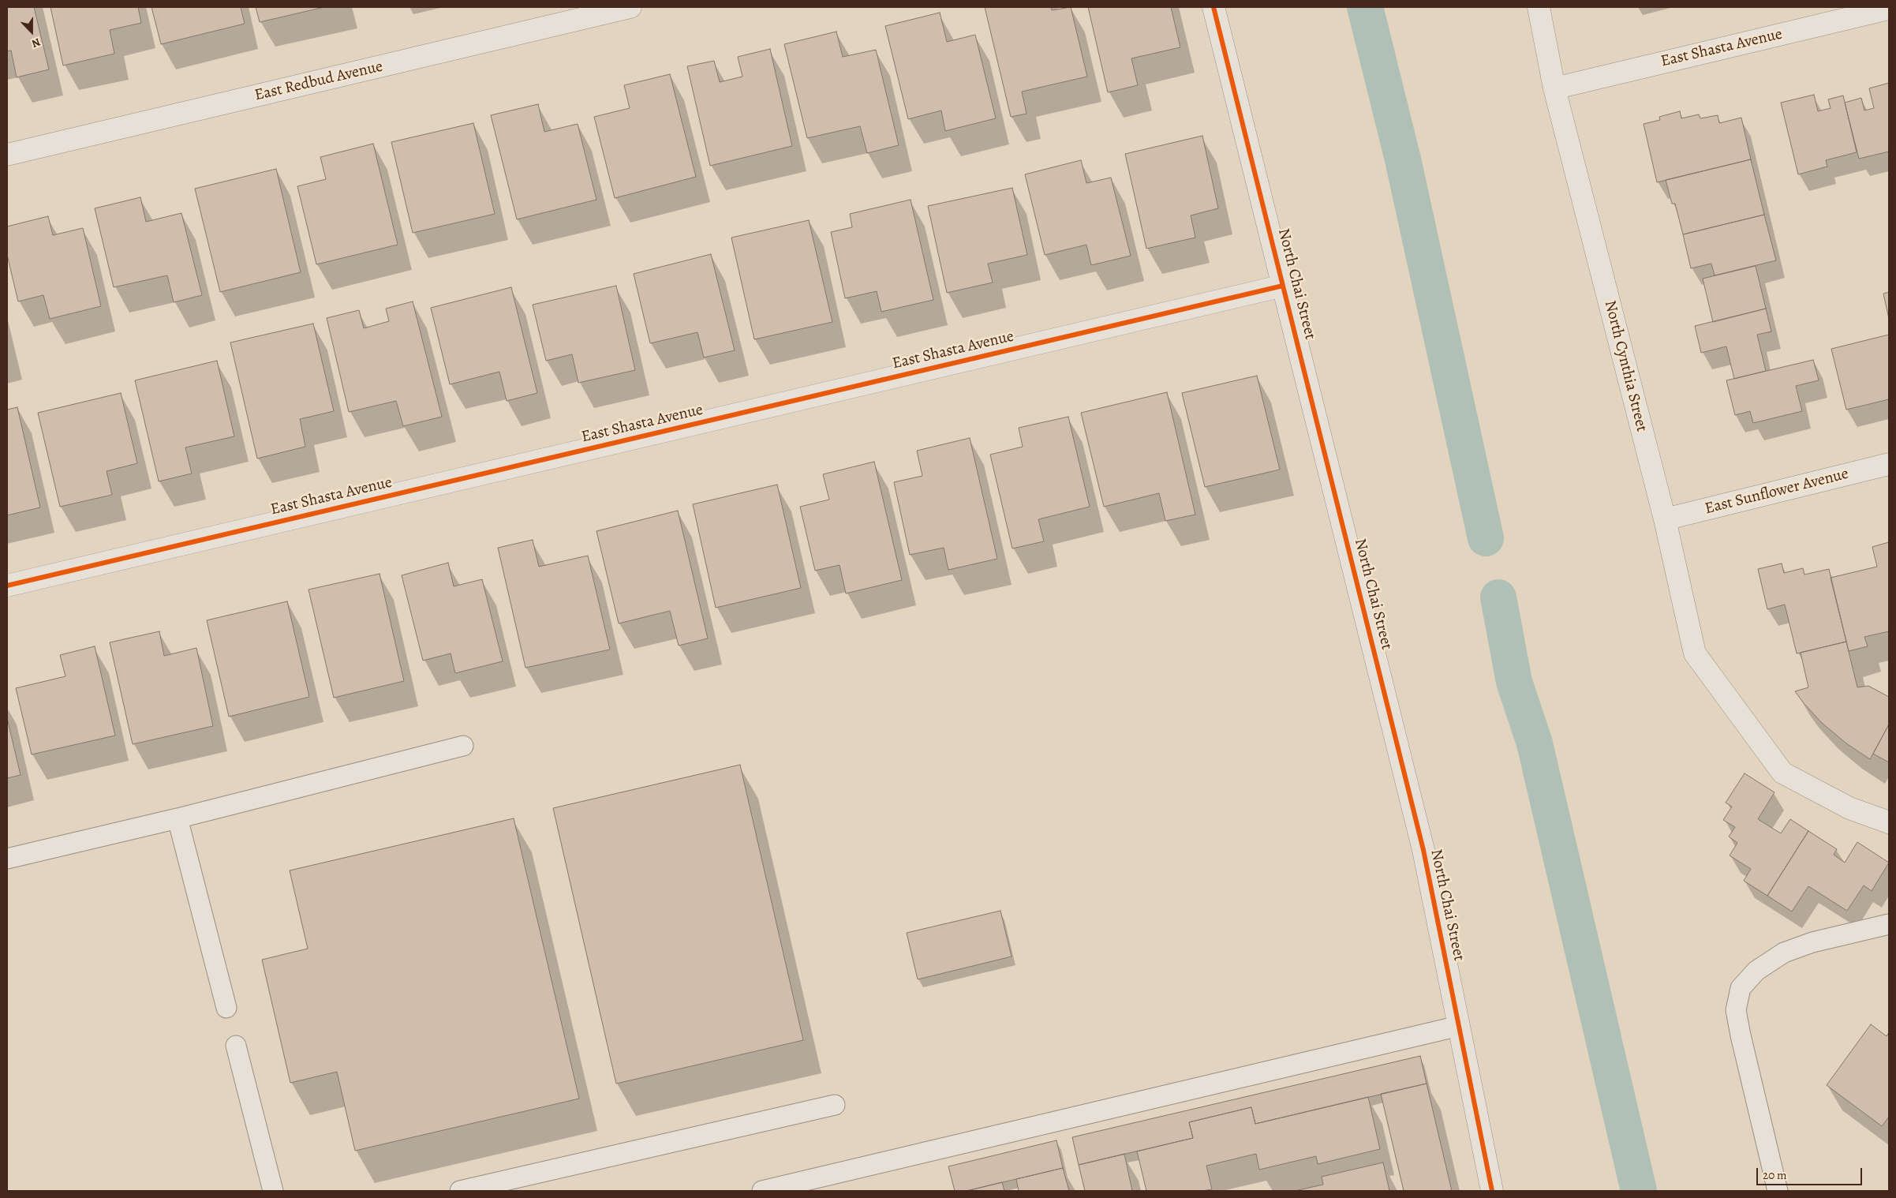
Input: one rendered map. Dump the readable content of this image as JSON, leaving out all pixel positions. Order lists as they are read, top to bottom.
{
  "streets": {
    "street": [
      "East Shasta Avenue",
      "East Redbud Avenue",
      "North Chai Street",
      "North Cynthia Street",
      "East Sunflower Avenue"
    ]
  },
  "crossings": [
    ["East Shasta Avenue", "North Chai Street"],
    ["East Shasta Avenue", "North Cynthia Street"],
    ["North Cynthia Street", "East Sunflower Avenue"]
  ],
  "scale_bar": "20 m",
  "north": "bottom"
}
